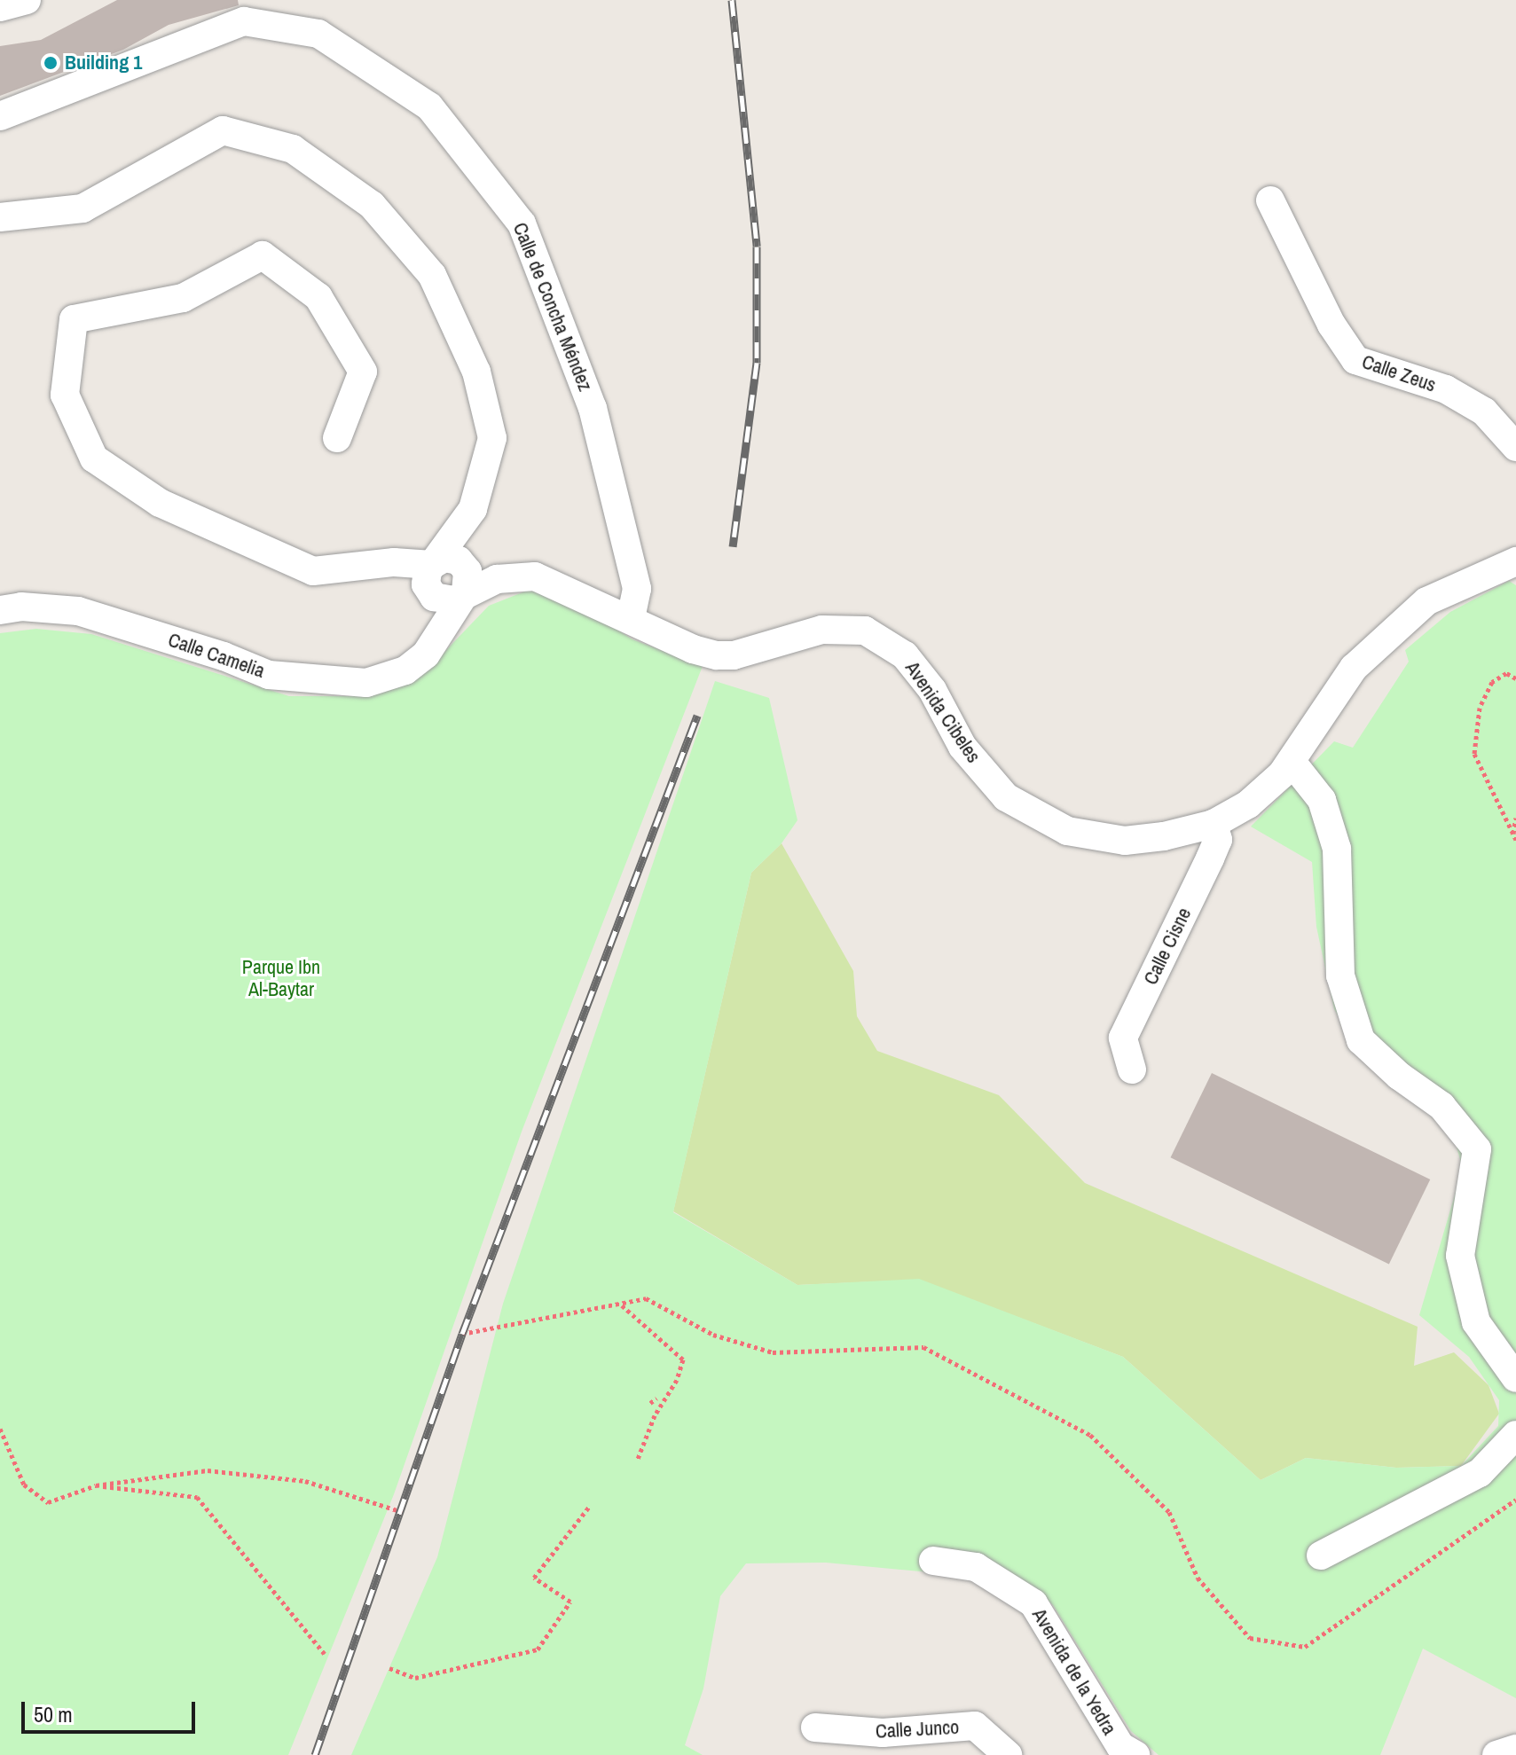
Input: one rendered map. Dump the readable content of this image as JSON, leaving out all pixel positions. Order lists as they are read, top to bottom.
{
  "streets": {
    "street": [
      "Calle de Concha Méndez",
      "Calle Zeus",
      "Calle Camelia",
      "Avenida Cibeles",
      "Calle Cisne",
      "Avenida de la Yedra",
      "Calle Junco"
    ]
  },
  "crossings": [
    ["Calle de Concha Méndez", "Avenida Cibeles"],
    ["Avenida Cibeles", "Calle Cisne"]
  ],
  "parks": ["Parque Ibn Al-Baytar"],
  "places": ["Building 1"],
  "scale_bar": "50 m"
}
